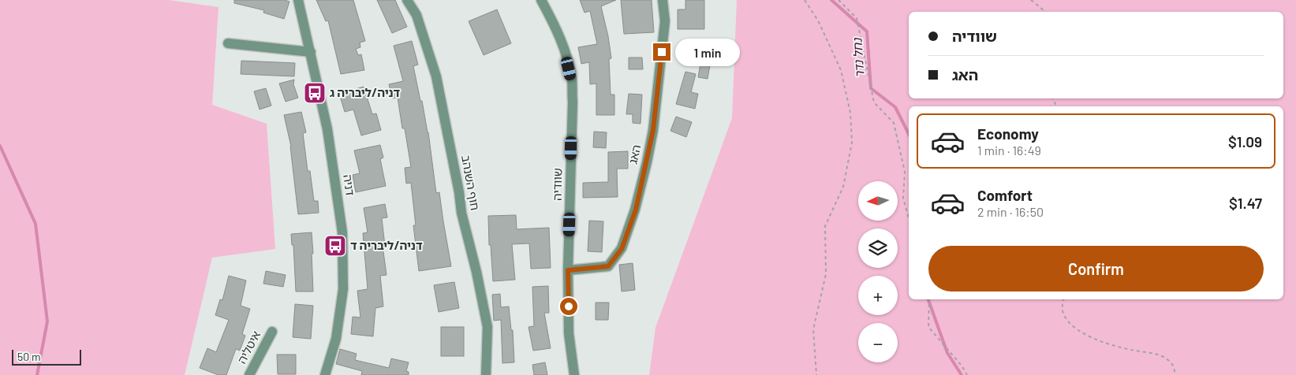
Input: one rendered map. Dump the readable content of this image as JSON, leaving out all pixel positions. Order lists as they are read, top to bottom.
{
  "streets": {
    "street": [
      "האג",
      "חוף השנהב",
      "שוודיה",
      "דניה",
      "איטליה"
    ]
  },
  "crossings": [
    ["האג", "שוודיה"]
  ],
  "water": ["נחל נדר"],
  "places": {
    "bus stop": ["דניה/ליבריה ג", "דניה/ליבריה ד"]
  },
  "scale_bar": "50 m",
  "north": "left",
  "page": {
    "banner": ["שוודיה", "האג"],
    "bubble": "1 min",
    "list": [
      {
        "name": "Economy",
        "note": "1 min · 16:49",
        "value": "$1.09"
      },
      {
        "name": "Comfort",
        "note": "2 min · 16:50",
        "value": "$1.47"
      }
    ],
    "map_buttons": ["+", "−"],
    "buttons": "Confirm",
    "scale": "50 m"
  }
}
